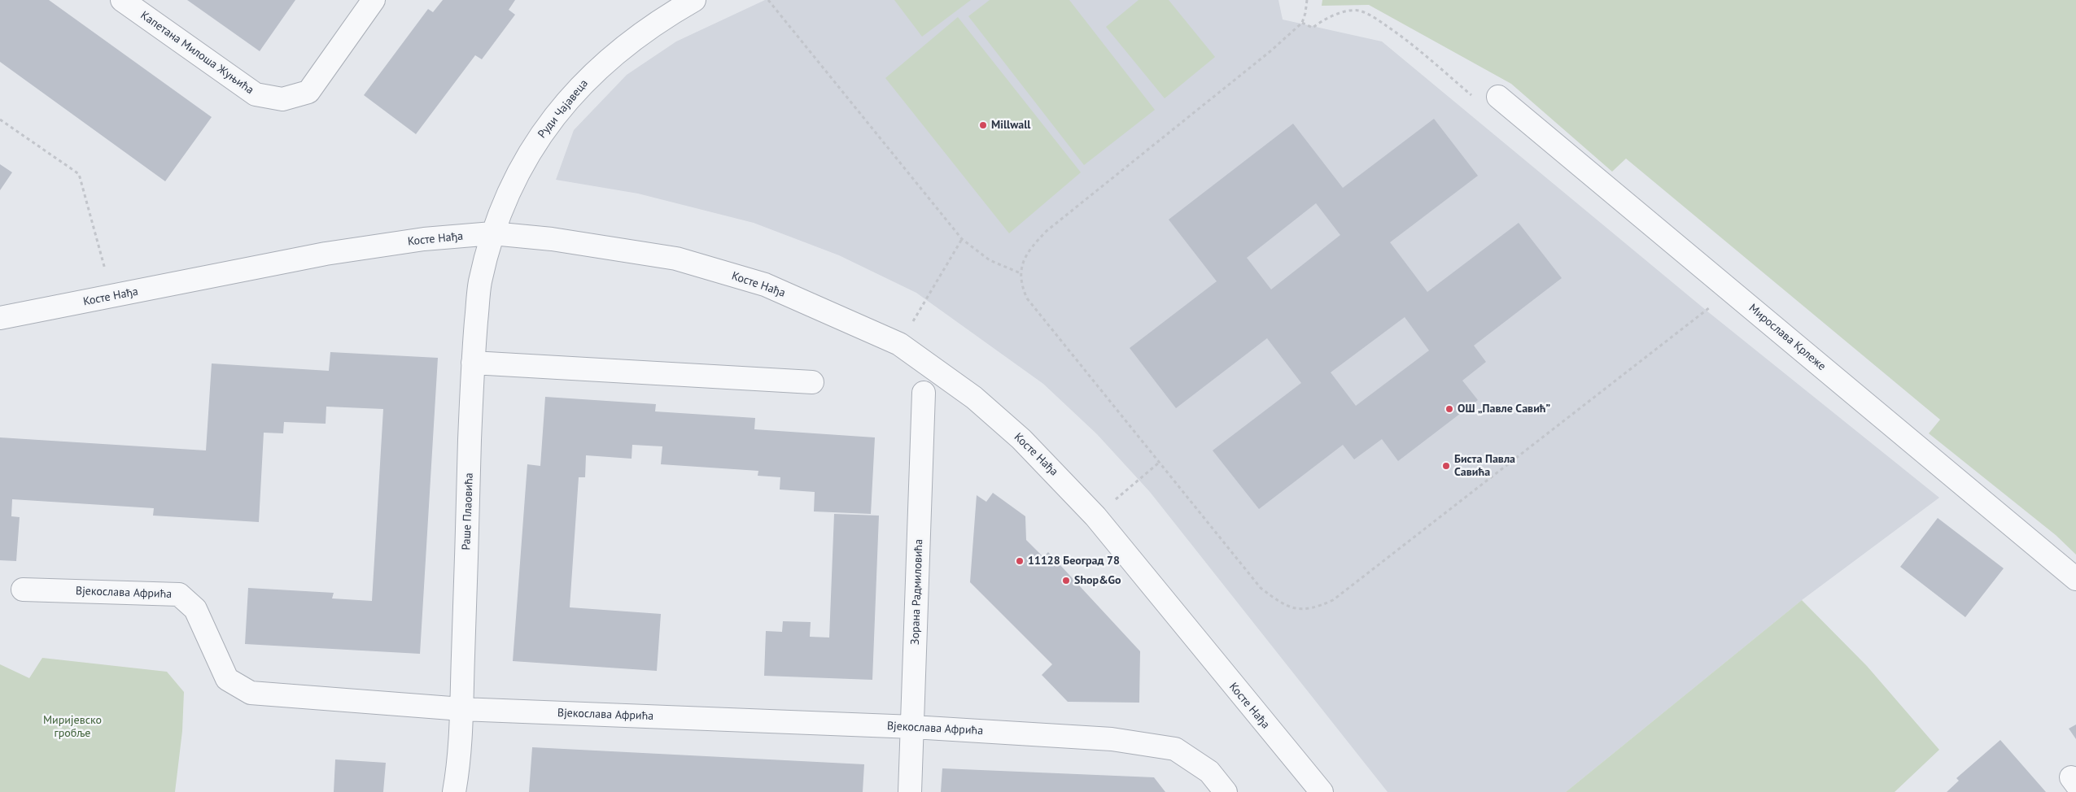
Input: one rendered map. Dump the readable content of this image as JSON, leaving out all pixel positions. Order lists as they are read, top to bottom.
{
  "streets": {
    "street": [
      "Капетана Милоша Жуњића",
      "Руди Чајавеца",
      "Косте Нађа",
      "Мирослава Крлеже",
      "Раше Плаовића",
      "Зорана Радмиловића",
      "Вјекослава Афрића"
    ]
  },
  "crossings": [
    ["Руди Чајавеца", "Косте Нађа"],
    ["Руди Чајавеца", "Раше Плаовића"],
    ["Косте Нађа", "Раше Плаовића"],
    ["Раше Плаовића", "Вјекослава Афрића"],
    ["Зорана Радмиловића", "Вјекослава Афрића"]
  ],
  "parks": ["Миријевско гробље"],
  "places": [
    "Millwall",
    "ОШ „Павле Савић”",
    "Биста Павла Савића",
    "11128 Београд 78",
    "Shop&Go"
  ]
}
